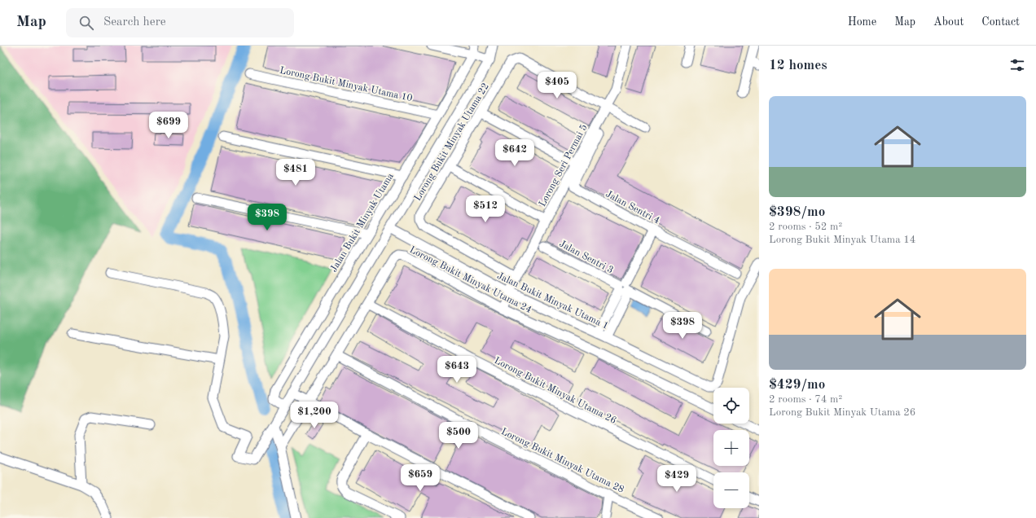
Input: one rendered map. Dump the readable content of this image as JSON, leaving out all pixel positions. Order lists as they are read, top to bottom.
{
  "streets": {
    "street": [
      "Lorong Bukit Minyak Utama 10",
      "Lorong Bukit Minyak Utama 22",
      "Lorong Seri Permai 5",
      "Jalan Sentri 4",
      "Jalan Bukit Minyak Utama",
      "Jalan Sentri 3",
      "Lorong Bukit Minyak Utama 24",
      "Jalan Bukit Minyak Utama 1",
      "Lorong Bukit Minyak Utama 26",
      "Lorong Bukit Minyak Utama 28"
    ]
  },
  "crossings": [
    ["Lorong Bukit Minyak Utama 10", "Jalan Bukit Minyak Utama"],
    ["Lorong Bukit Minyak Utama 22", "Lorong Seri Permai 5"],
    ["Lorong Seri Permai 5", "Lorong Bukit Minyak Utama 24"],
    ["Lorong Seri Permai 5", "Jalan Bukit Minyak Utama 1"],
    ["Lorong Bukit Minyak Utama 24", "Lorong Bukit Minyak Utama 26"],
    ["Lorong Bukit Minyak Utama 24", "Lorong Bukit Minyak Utama 28"]
  ],
  "page": {
    "header": "Map",
    "search": "Search here",
    "nav": [
      "Home",
      "Map",
      "About",
      "Contact"
    ],
    "heading": "12 homes",
    "price": [
      "$405",
      "$699",
      "$642",
      "$481",
      "$512",
      "$398",
      "$398",
      "$643",
      "$1,200",
      "$500",
      "$659",
      "$429"
    ],
    "list": [
      {
        "name": "$398/mo",
        "note": "2 rooms · 52 m² · Lorong Bukit Minyak Utama 14"
      },
      {
        "name": "$429/mo",
        "note": "2 rooms · 74 m² · Lorong Bukit Minyak Utama 26"
      }
    ],
    "map_buttons": ["+", "−"]
  }
}
